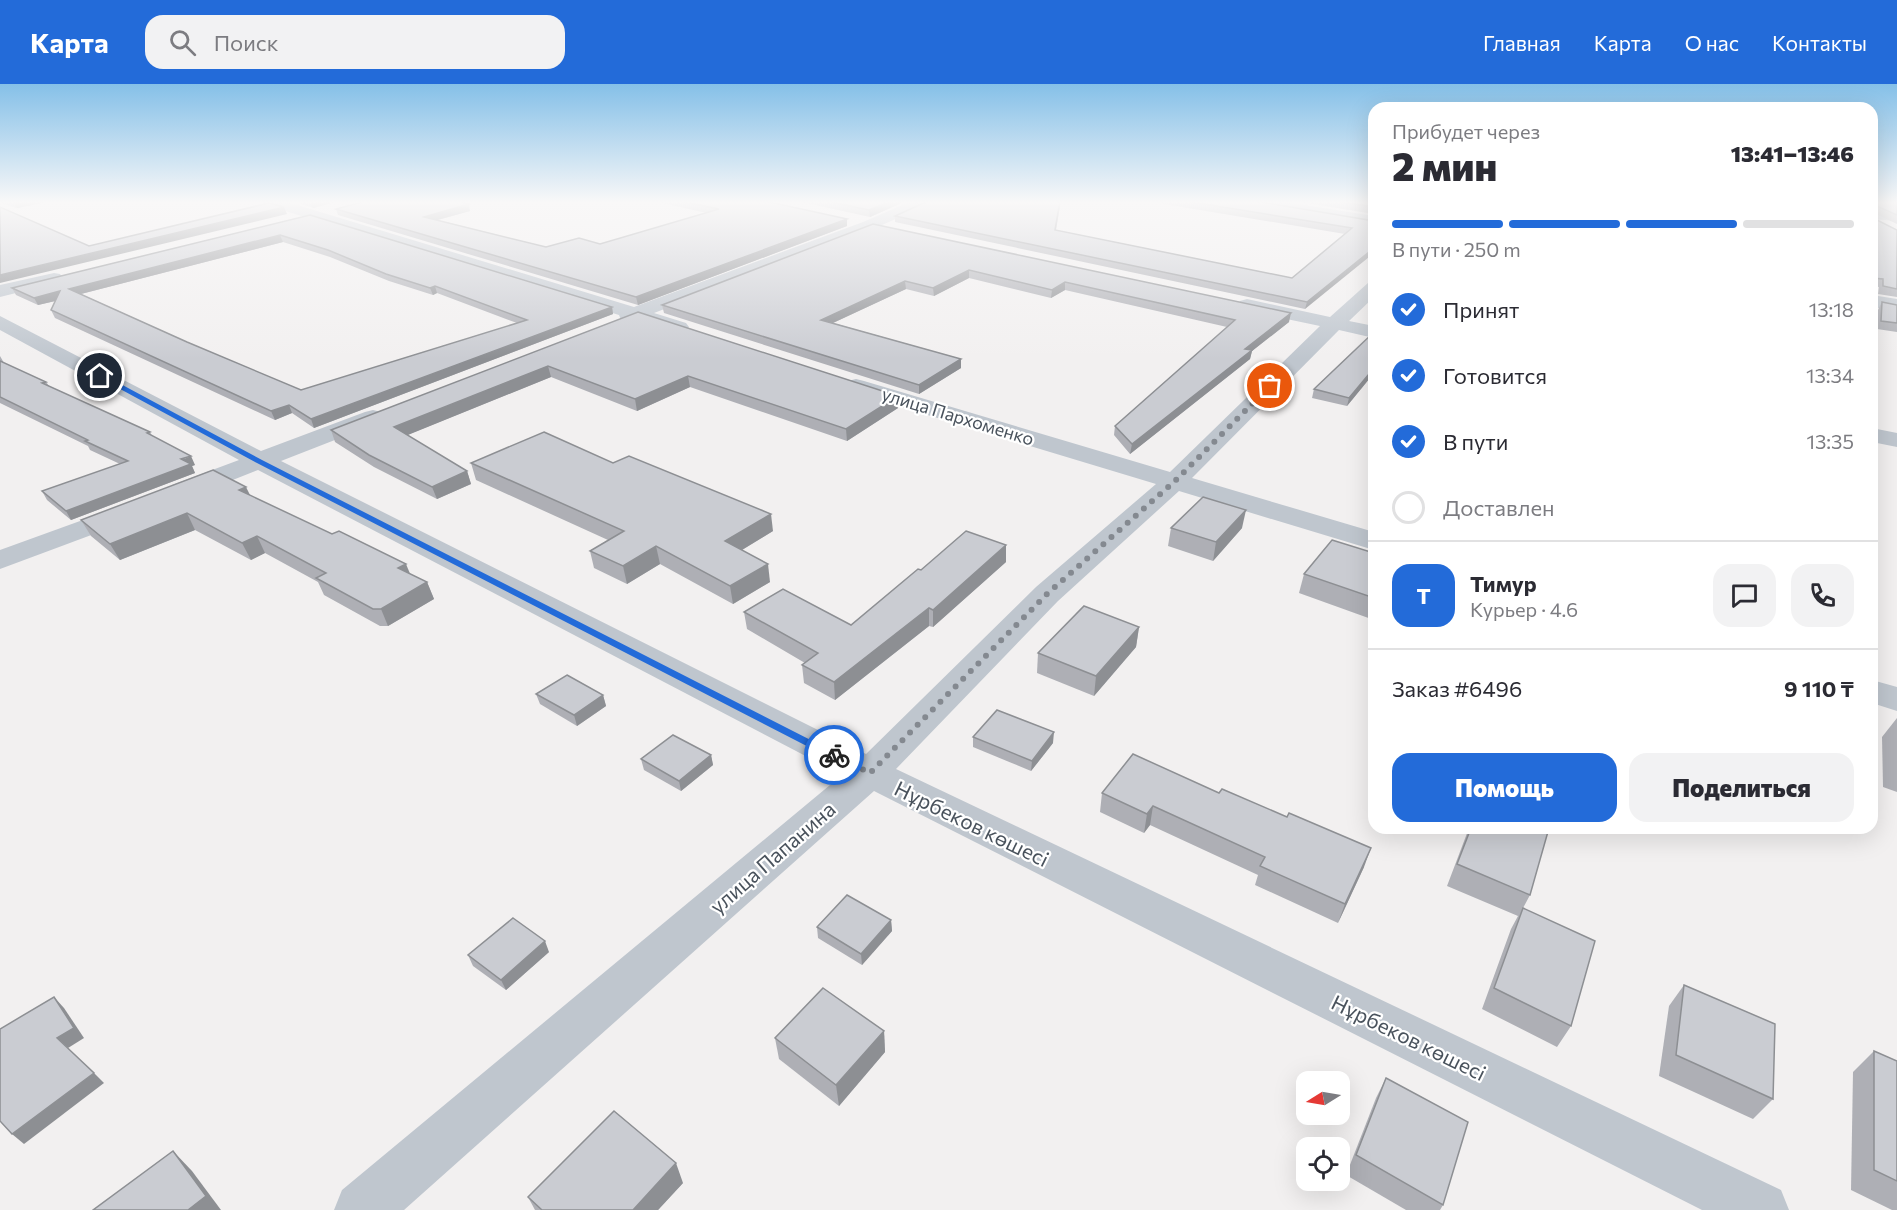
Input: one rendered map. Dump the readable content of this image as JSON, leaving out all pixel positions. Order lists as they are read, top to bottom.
{
  "streets": {
    "street": ["улица Пархоменко", "Нұрбеков көшесі", "улица Папанина"]
  },
  "crossings": [
    ["улица Пархоменко", "улица Папанина"],
    ["Нұрбеков көшесі", "улица Папанина"]
  ],
  "north": "left",
  "page": {
    "header": "Карта",
    "search": "Поиск",
    "nav": [
      "Главная",
      "Карта",
      "О нас",
      "Контакты"
    ],
    "heading": ["2 мин", "Прибудет через", "13:41–13:46"],
    "panel": [
      "Тимур",
      "Курьер · 4.6",
      "Заказ #6496",
      "9 110 ₸"
    ],
    "bar": "В пути · 250 m",
    "list": [
      ["Принят", "13:18"],
      ["Готовится", "13:34"],
      ["В пути", "13:35"],
      "Доставлен"
    ],
    "round": "Т",
    "buttons": ["Помощь", "Поделиться"]
  }
}
